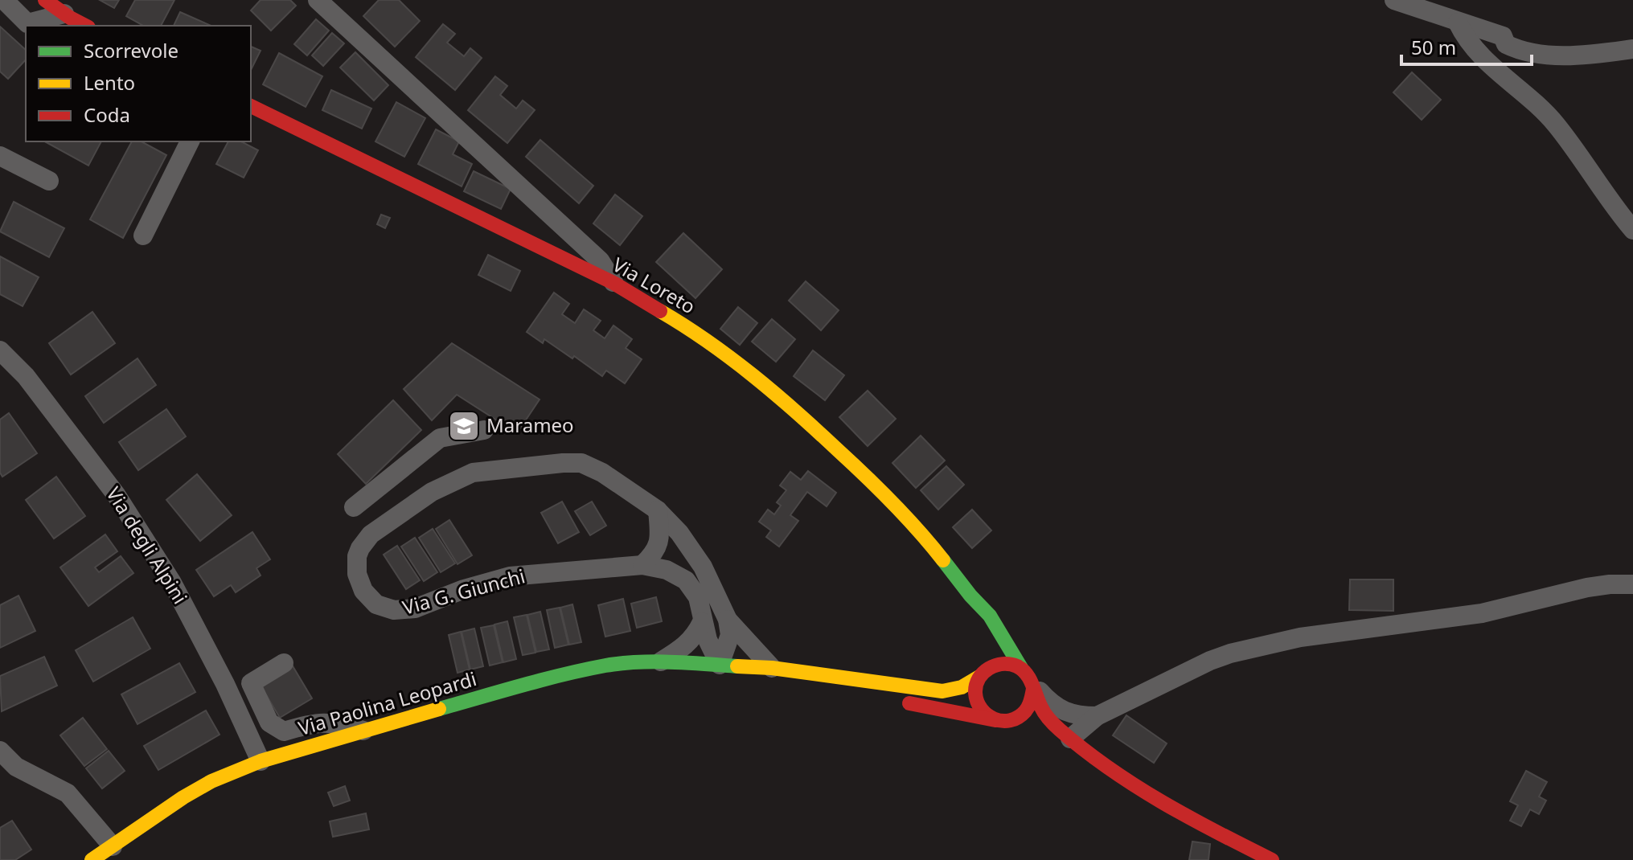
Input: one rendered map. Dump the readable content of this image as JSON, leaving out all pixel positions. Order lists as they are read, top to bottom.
{
  "streets": {
    "main road": ["Via Loreto", "Via Paolina Leopardi"],
    "street": ["Via degli Alpini", "Via G. Giunchi"]
  },
  "crossings": [
    ["Via Loreto", "Via Paolina Leopardi"],
    ["Via degli Alpini", "Via Paolina Leopardi"],
    ["Via G. Giunchi", "Via Paolina Leopardi"]
  ],
  "places": {
    "school or university": ["Marameo"]
  },
  "legend": ["Scorrevole", "Lento", "Coda"],
  "scale_bar": "50 m"
}
